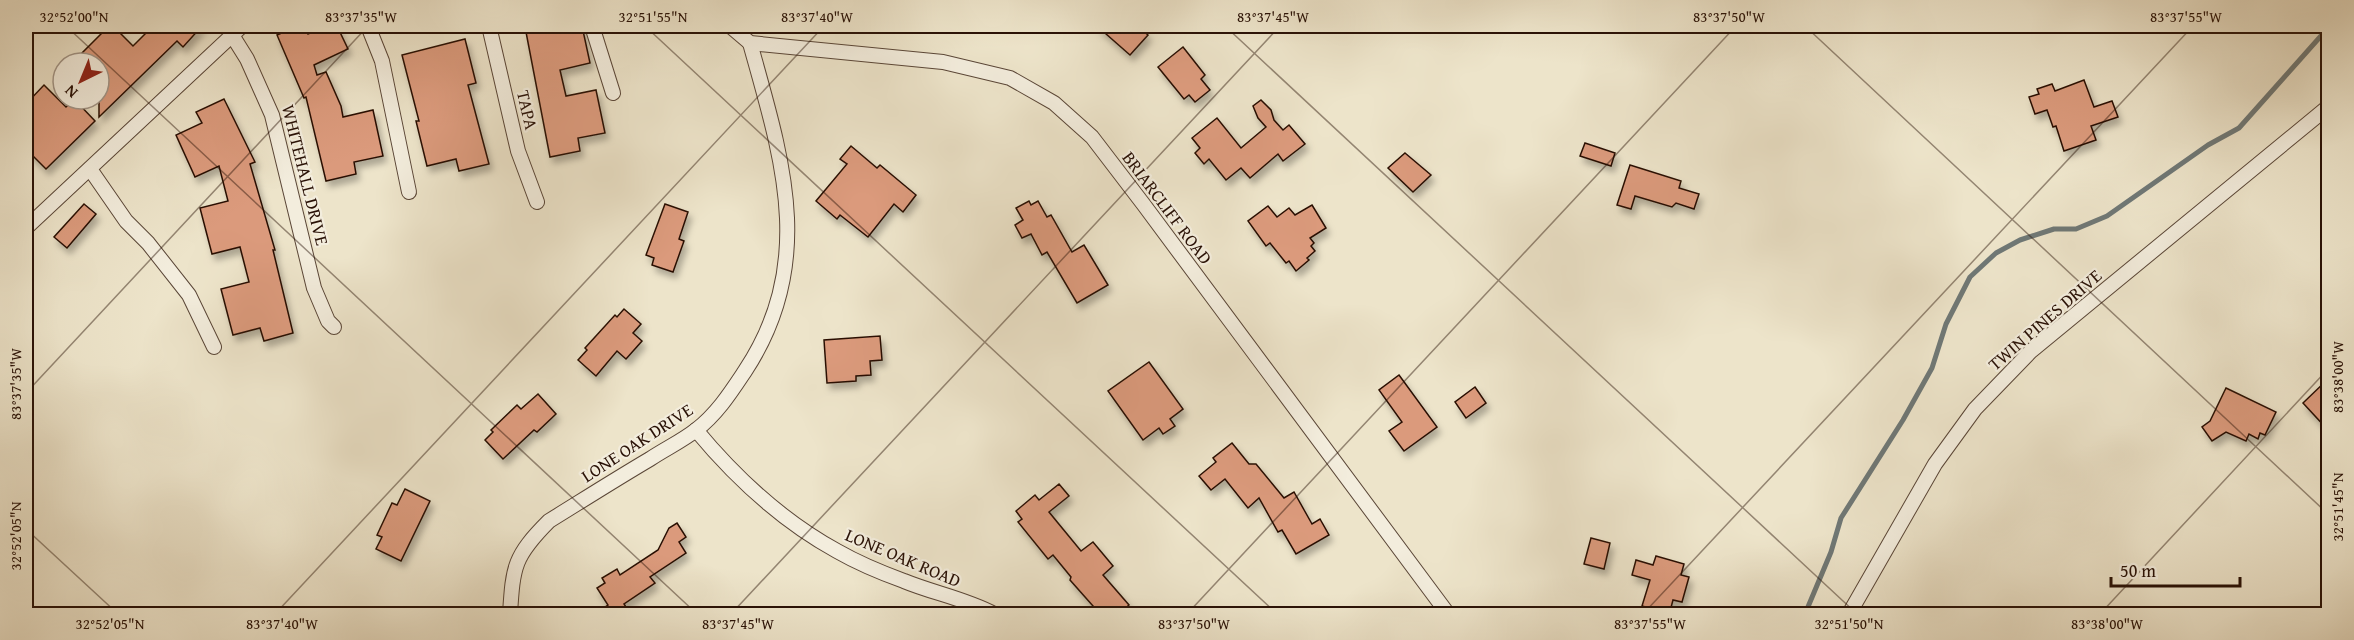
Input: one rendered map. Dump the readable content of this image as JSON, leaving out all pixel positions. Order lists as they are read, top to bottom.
{
  "streets": {
    "street": [
      "TAPA",
      "WHITEHALL DRIVE",
      "BRIARCLIFF ROAD",
      "TWIN PINES DRIVE",
      "LONE OAK DRIVE",
      "LONE OAK ROAD"
    ]
  },
  "crossings": [
    ["BRIARCLIFF ROAD", "LONE OAK DRIVE"],
    ["LONE OAK DRIVE", "LONE OAK ROAD"]
  ],
  "scale_bar": "50 m",
  "north": "bottom left",
  "coordinates": [
    "32°52'00\"N",
    "83°37'35\"W",
    "32°51'55\"N",
    "83°37'40\"W",
    "83°37'45\"W",
    "83°37'50\"W",
    "83°37'55\"W",
    "83°38'00\"W",
    "32°51'45\"N",
    "32°52'05\"N",
    "32°51'50\"N"
  ]
}
